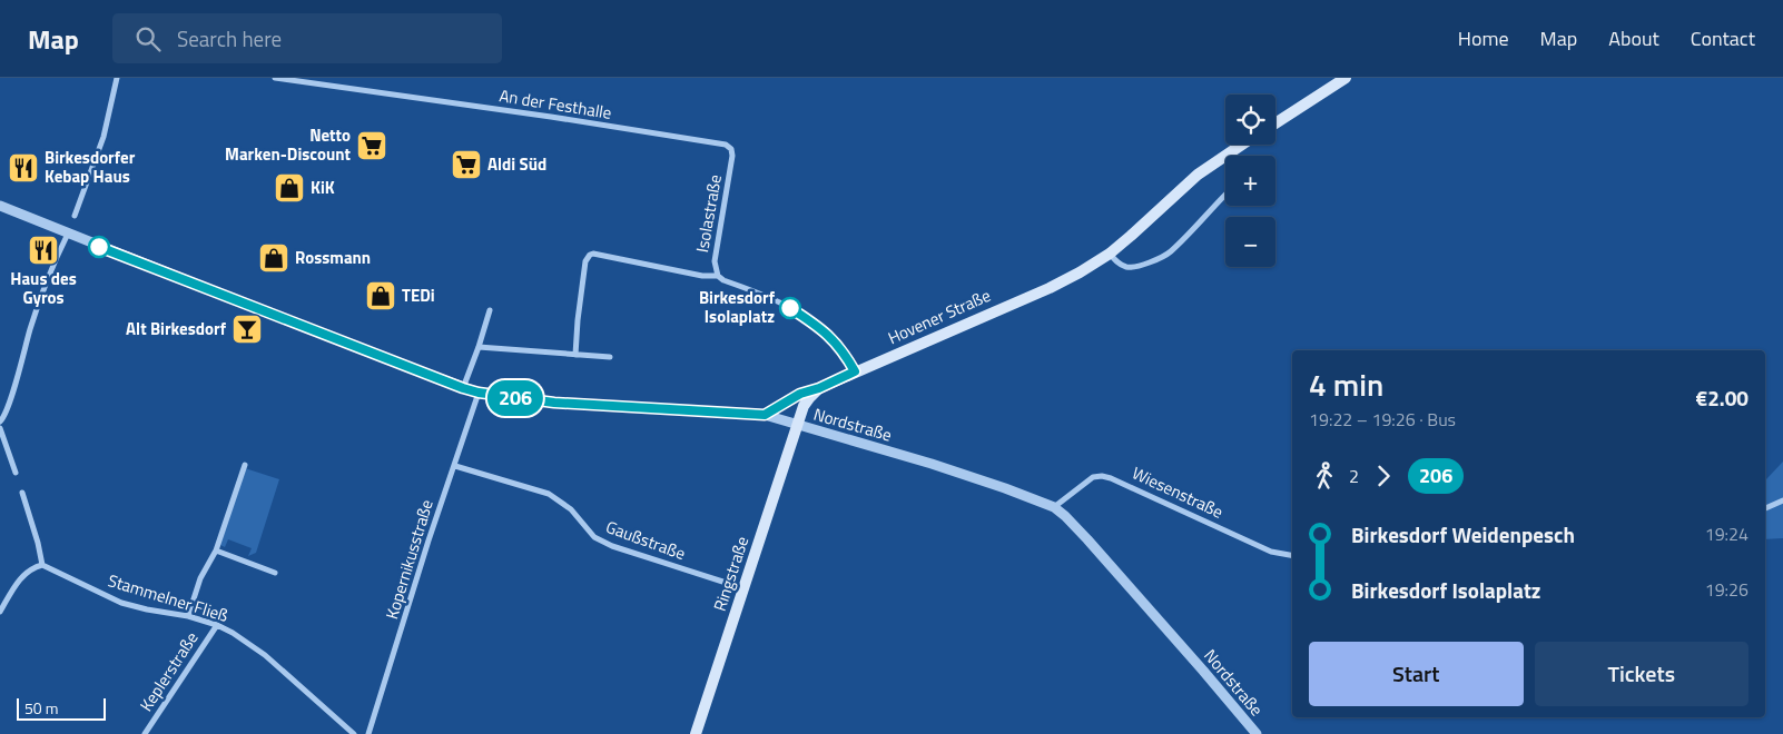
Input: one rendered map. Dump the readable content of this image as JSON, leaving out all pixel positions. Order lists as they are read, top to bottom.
{
  "streets": {
    "main road": ["Hovener Straße", "Ringstraße"],
    "street": [
      "An der Festhalle",
      "Isolastraße",
      "Nordstraße",
      "Wiesenstraße",
      "Gaußstraße",
      "Kopernikusstraße",
      "Stammelner Fließ",
      "Keplerstraße"
    ]
  },
  "crossings": [
    ["An der Festhalle", "Isolastraße"],
    ["Isolastraße", "Hovener Straße"],
    ["Hovener Straße", "Nordstraße"],
    ["Hovener Straße", "Ringstraße"],
    ["Nordstraße", "Wiesenstraße"],
    ["Nordstraße", "Kopernikusstraße"],
    ["Nordstraße", "Ringstraße"],
    ["Gaußstraße", "Kopernikusstraße"],
    ["Gaußstraße", "Ringstraße"],
    ["Stammelner Fließ", "Keplerstraße"]
  ],
  "places": {
    "supermarket": ["Netto Marken-Discount", "Aldi Süd"],
    "restaurant": ["Birkesdorfer Kebap Haus", "Haus des Gyros"],
    "shop": ["KiK", "Rossmann", "TEDi"],
    "other": ["Birkesdorf Isolaplatz"],
    "bar": ["Alt Birkesdorf"]
  },
  "lines": ["bus line 206"],
  "scale_bar": "50 m",
  "page": {
    "header": "Map",
    "search": "Search here",
    "nav": [
      "Home",
      "Map",
      "About",
      "Contact"
    ],
    "on_map": "206",
    "map_buttons": ["+", "−"],
    "heading": ["4 min", "19:22 – 19:26 · Bus", "€2.00"],
    "legs": ["2", "206"],
    "list": [
      {
        "name": "Birkesdorf Weidenpesch",
        "value": "19:24"
      },
      {
        "name": "Birkesdorf Isolaplatz",
        "value": "19:26"
      }
    ],
    "buttons": ["Start", "Tickets"],
    "scale": "50 m"
  }
}
